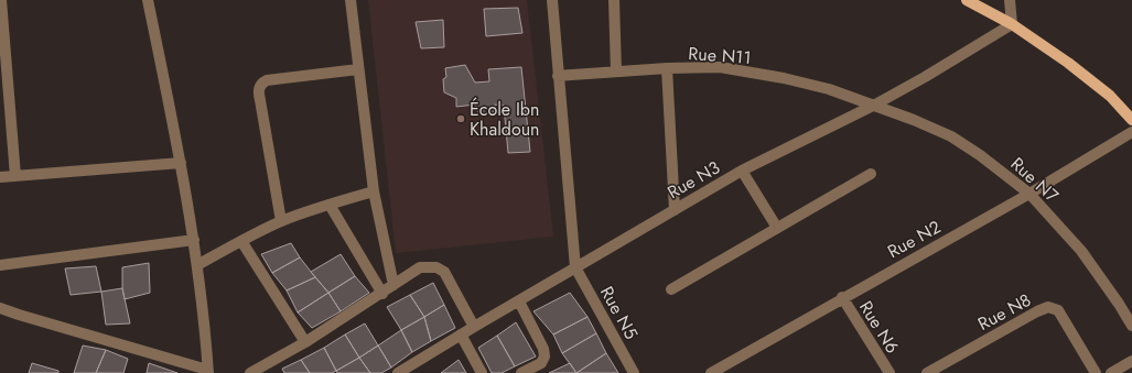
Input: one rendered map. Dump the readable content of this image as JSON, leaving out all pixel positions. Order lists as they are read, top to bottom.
{
  "streets": {
    "street": [
      "Rue N11",
      "Rue N3",
      "Rue N7",
      "Rue N2",
      "Rue N8",
      "Rue N5",
      "Rue N6"
    ]
  },
  "crossings": [
    ["Rue N11", "Rue N3"],
    ["Rue N11", "Rue N7"],
    ["Rue N3", "Rue N7"],
    ["Rue N3", "Rue N5"],
    ["Rue N7", "Rue N2"],
    ["Rue N2", "Rue N6"]
  ],
  "places": ["École Ibn Khaldoun"]
}
